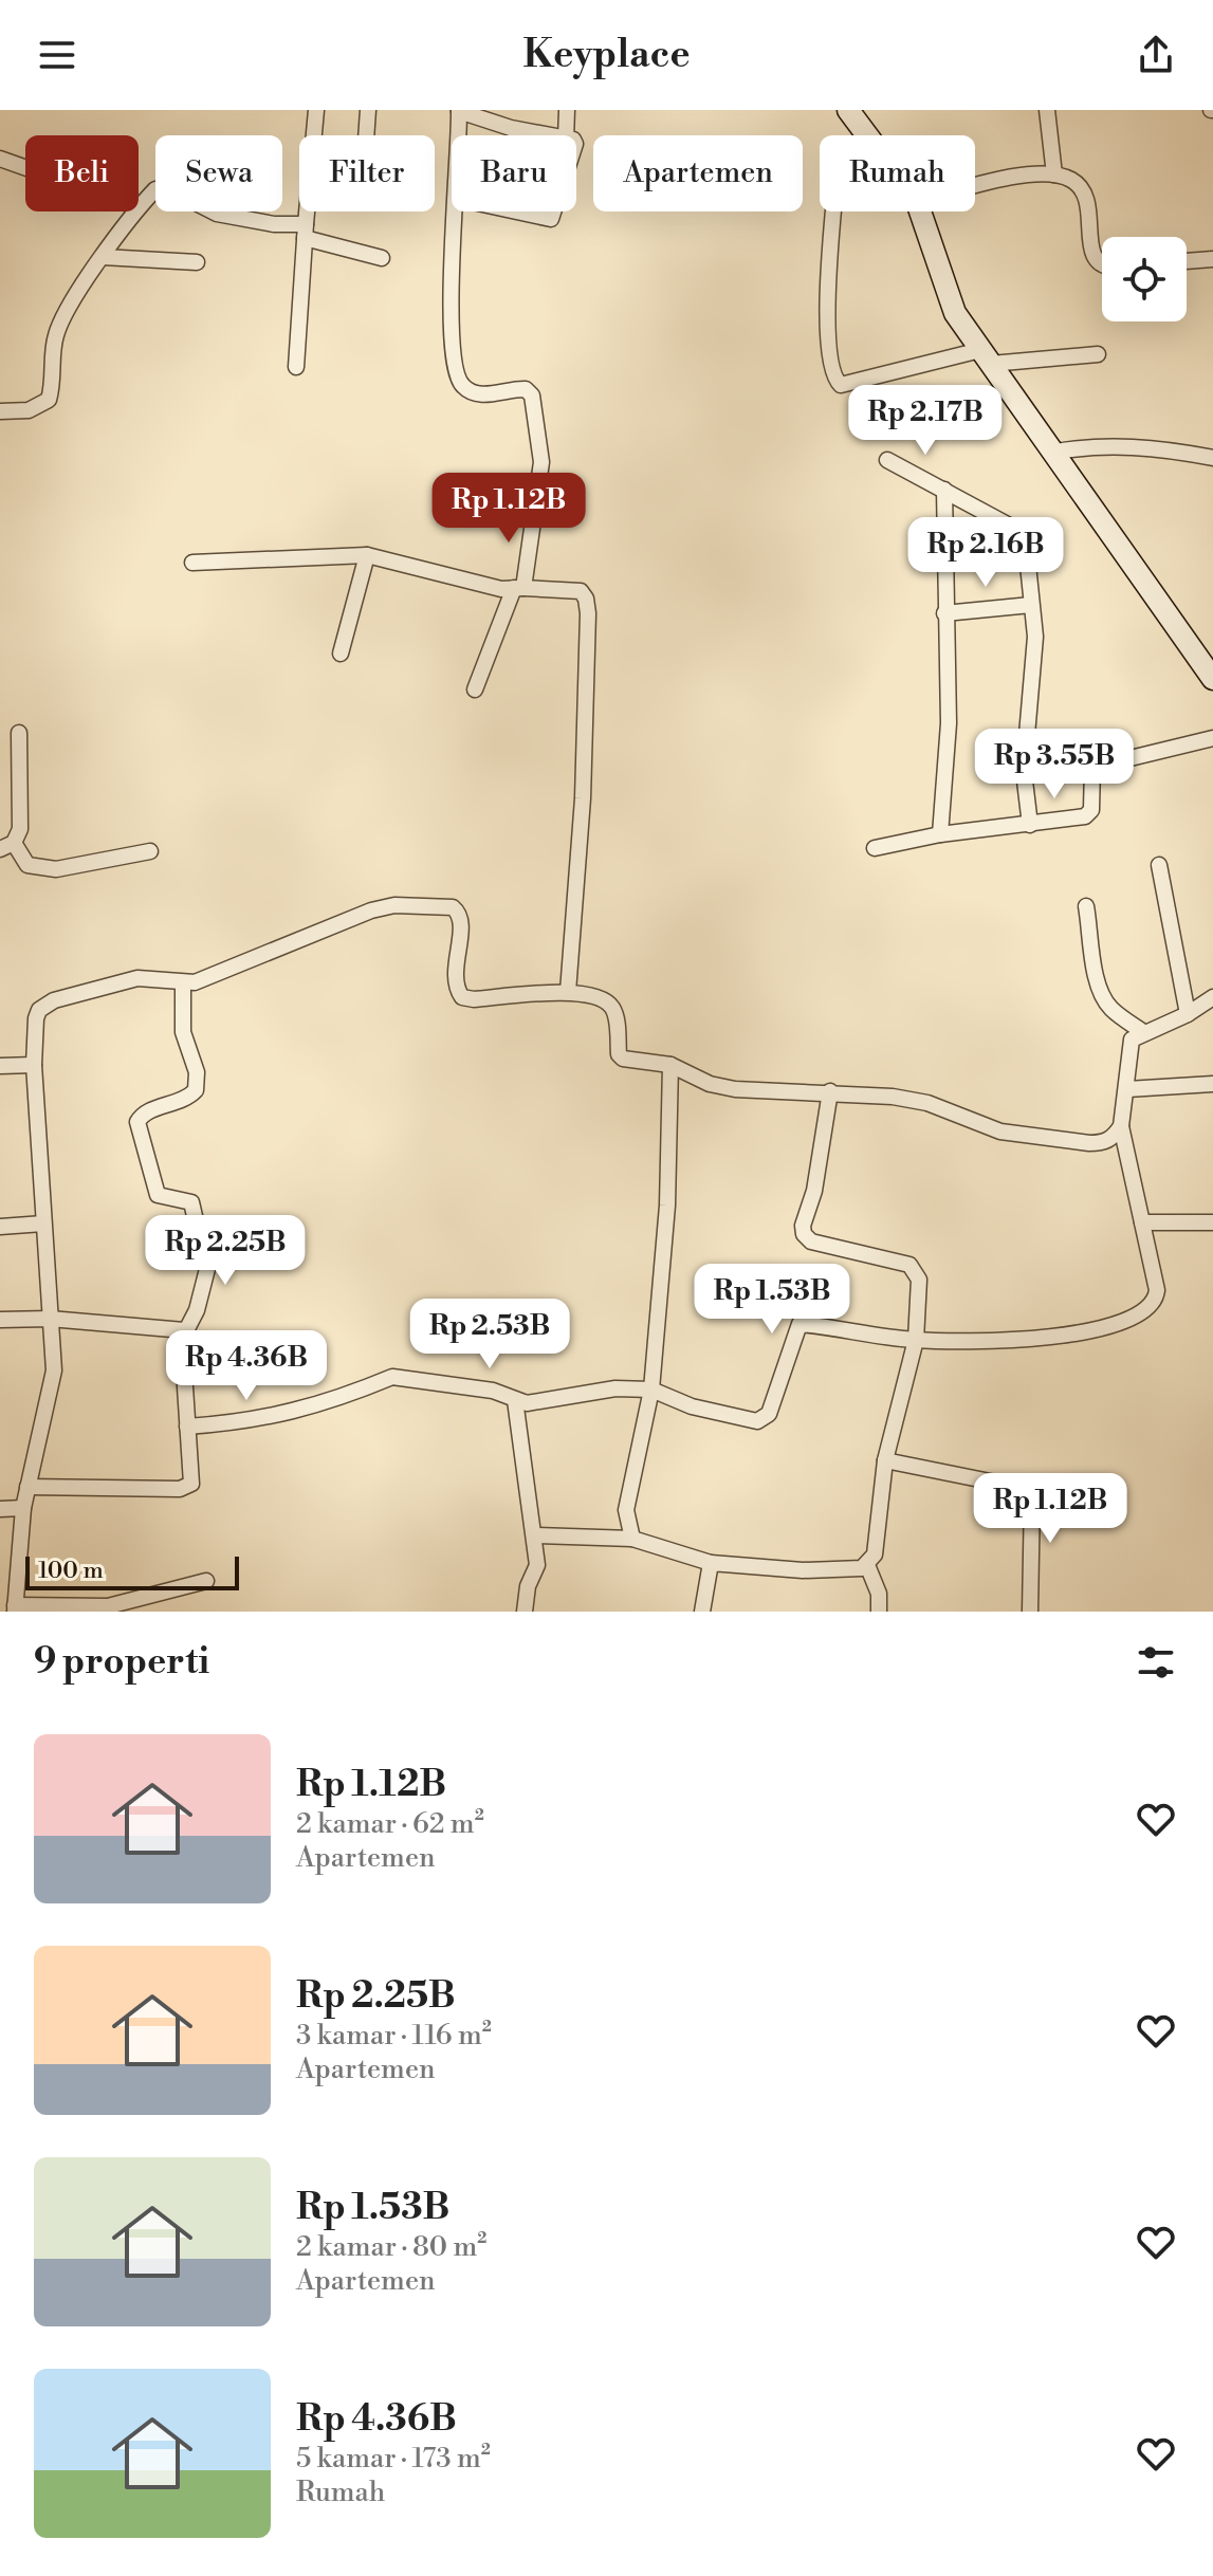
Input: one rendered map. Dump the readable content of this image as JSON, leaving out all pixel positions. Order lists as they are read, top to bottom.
{
  "scale_bar": "100 m",
  "page": {
    "header": "Keyplace",
    "chip": [
      "Beli",
      "Sewa",
      "Filter",
      "Baru",
      "Apartemen",
      "Rumah"
    ],
    "price": [
      "Rp 2.17B",
      "Rp 1.12B",
      "Rp 2.16B",
      "Rp 3.55B",
      "Rp 2.25B",
      "Rp 1.53B",
      "Rp 2.53B",
      "Rp 4.36B",
      "Rp 1.12B"
    ],
    "scale": "100 m",
    "heading": "9 properti",
    "list": [
      {
        "name": "Rp 1.12B",
        "note": "2 kamar · 62 m² · Apartemen"
      },
      {
        "name": "Rp 2.25B",
        "note": "3 kamar · 116 m² · Apartemen"
      },
      {
        "name": "Rp 1.53B",
        "note": "2 kamar · 80 m² · Apartemen"
      },
      {
        "name": "Rp 4.36B",
        "note": "5 kamar · 173 m² · Rumah"
      }
    ]
  }
}
